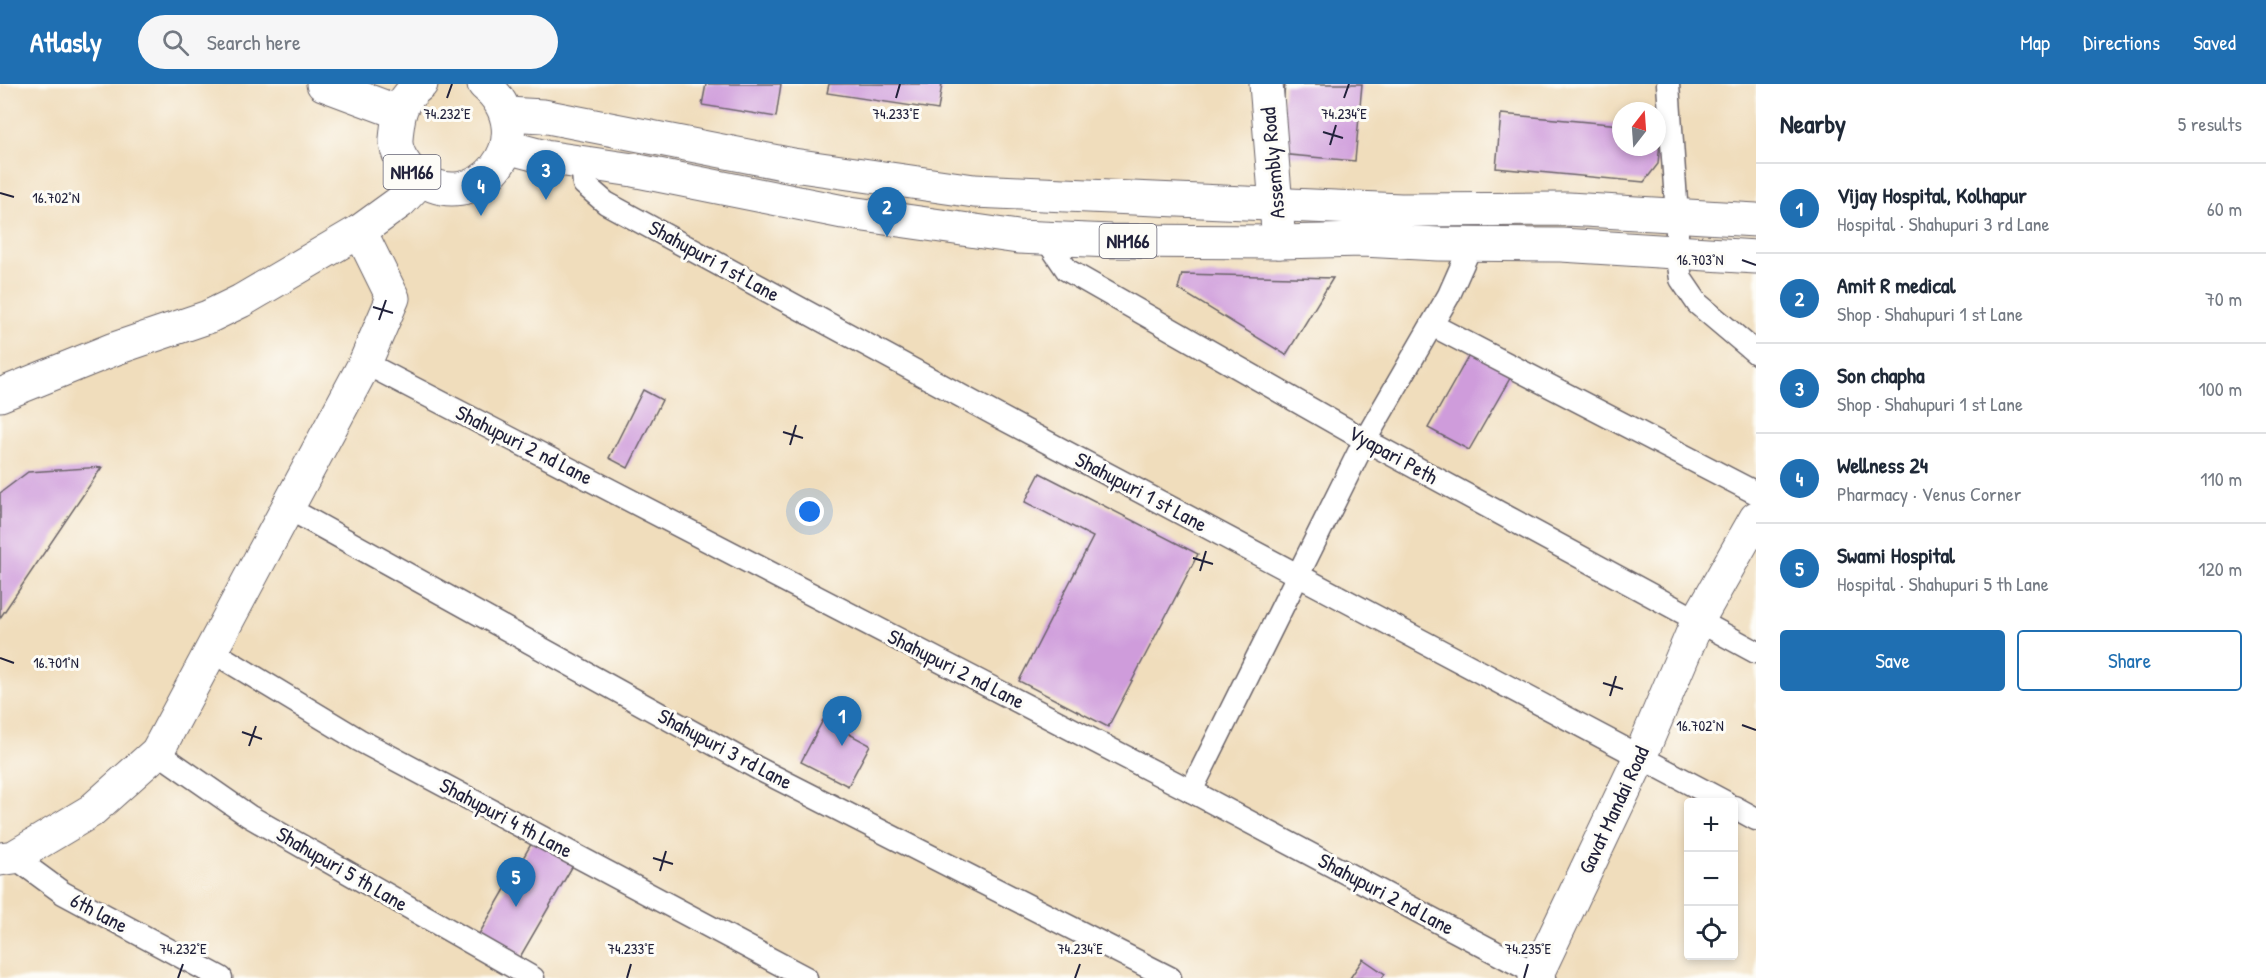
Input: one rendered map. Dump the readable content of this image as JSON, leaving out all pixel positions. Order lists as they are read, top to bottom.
{
  "streets": {
    "main road": ["Assembly Road", "NH166", "Gavat Mandai Road"],
    "street": [
      "Shahupuri 1 st Lane",
      "Shahupuri 2 nd Lane",
      "Vyapari Peth",
      "Shahupuri 3 rd Lane",
      "Shahupuri 4 th Lane",
      "Shahupuri 5 th Lane",
      "6th lane"
    ]
  },
  "crossings": [
    ["Assembly Road", "NH166"],
    ["NH166", "Shahupuri 1 st Lane"],
    ["NH166", "Vyapari Peth"],
    ["Shahupuri 1 st Lane", "Gavat Mandai Road"],
    ["Shahupuri 2 nd Lane", "Gavat Mandai Road"],
    ["Vyapari Peth", "Gavat Mandai Road"]
  ],
  "north": "top",
  "page": {
    "header": "Atlasly",
    "search": "Search here",
    "nav": ["Map", "Directions", "Saved"],
    "heading": ["Nearby", "5 results"],
    "pins": [
      "3",
      "4",
      "2",
      "1",
      "5"
    ],
    "list": [
      {
        "mark": "1",
        "name": "Vijay Hospital, Kolhapur",
        "note": "Hospital · Shahupuri 3 rd Lane",
        "value": "60 m"
      },
      {
        "mark": "2",
        "name": "Amit R medical",
        "note": "Shop · Shahupuri 1 st Lane",
        "value": "70 m"
      },
      {
        "mark": "3",
        "name": "Son chapha",
        "note": "Shop · Shahupuri 1 st Lane",
        "value": "100 m"
      },
      {
        "mark": "4",
        "name": "Wellness 24",
        "note": "Pharmacy · Venus Corner",
        "value": "110 m"
      },
      {
        "mark": "5",
        "name": "Swami Hospital",
        "note": "Hospital · Shahupuri 5 th Lane",
        "value": "120 m"
      }
    ],
    "buttons": ["Save", "Share"],
    "map_buttons": ["+", "−"]
  },
  "coordinates": [
    "74.232°E",
    "74.233°E",
    "74.234°E",
    "16.702°N",
    "16.703°N",
    "16.701°N",
    "74.235°E"
  ]
}
